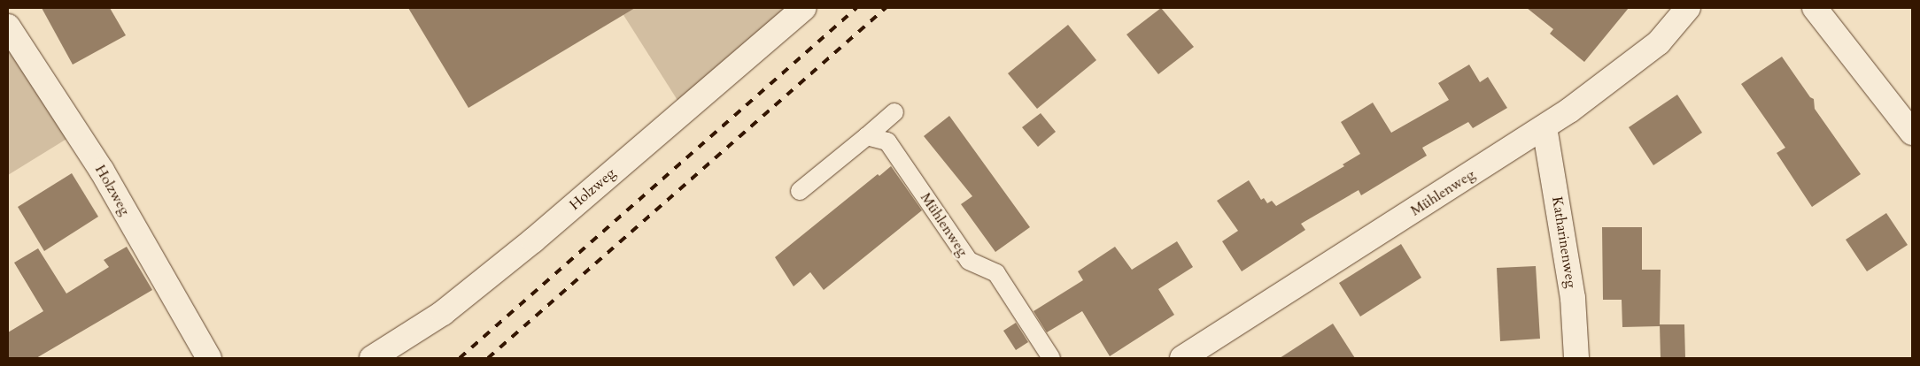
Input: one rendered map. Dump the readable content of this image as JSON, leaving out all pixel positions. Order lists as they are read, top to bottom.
{
  "streets": {
    "street": ["Holzweg", "Mühlenweg", "Katharinenweg"]
  },
  "crossings": [
    ["Mühlenweg", "Katharinenweg"]
  ]
}
